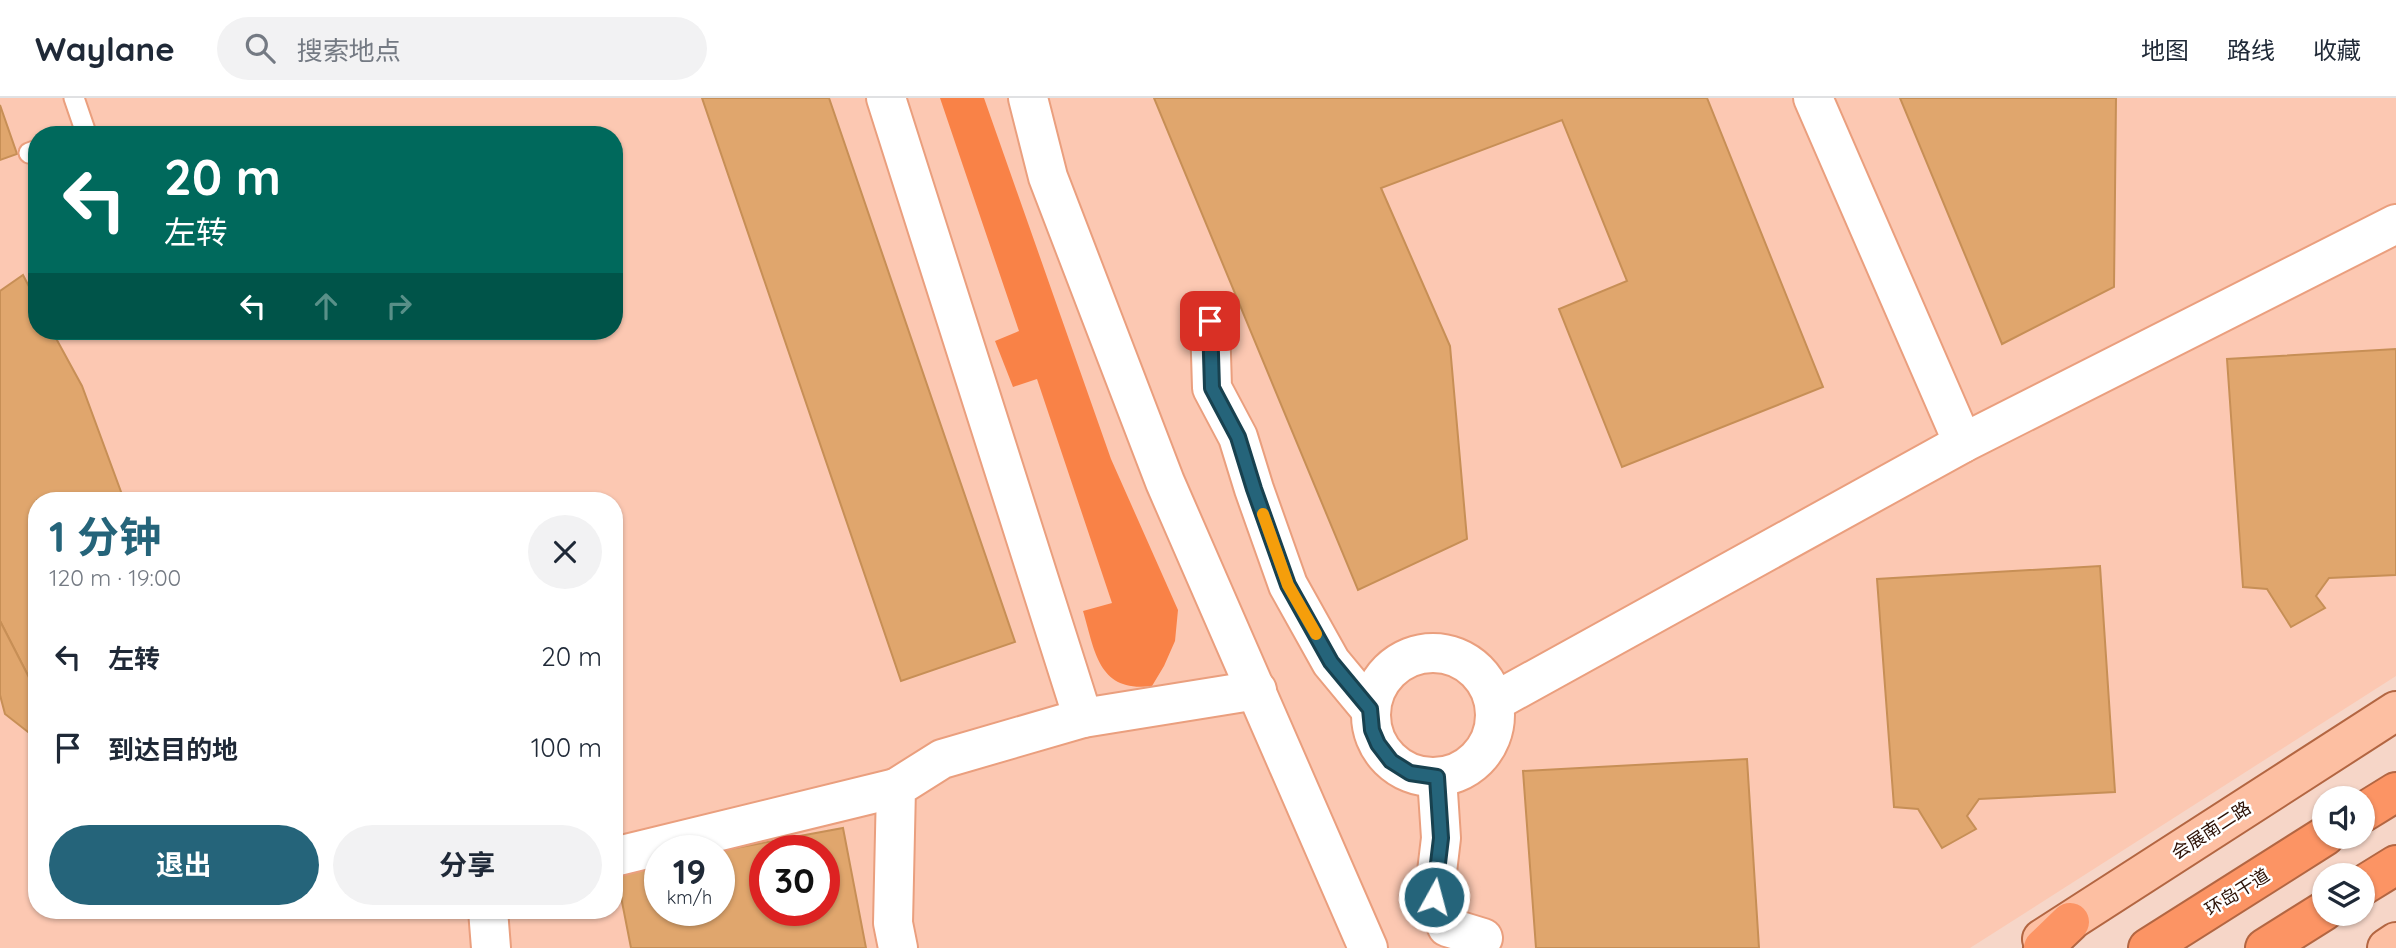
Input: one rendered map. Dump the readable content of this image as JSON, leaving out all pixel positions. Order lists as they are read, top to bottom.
{
  "streets": {
    "highway": ["环岛干道"],
    "main road": ["会展南二路"]
  },
  "page": {
    "header": "Waylane",
    "search": "搜索地点",
    "nav": ["地图", "路线", "收藏"],
    "turn": ["20 m", "左转"],
    "heading": ["1 分钟", "120 m · 19:00"],
    "list": [
      {
        "name": "左转",
        "value": "20 m"
      },
      {
        "name": "到达目的地",
        "value": "100 m"
      }
    ],
    "buttons": ["退出", "分享"],
    "speed": "19 km/h",
    "limit": "30"
  }
}
